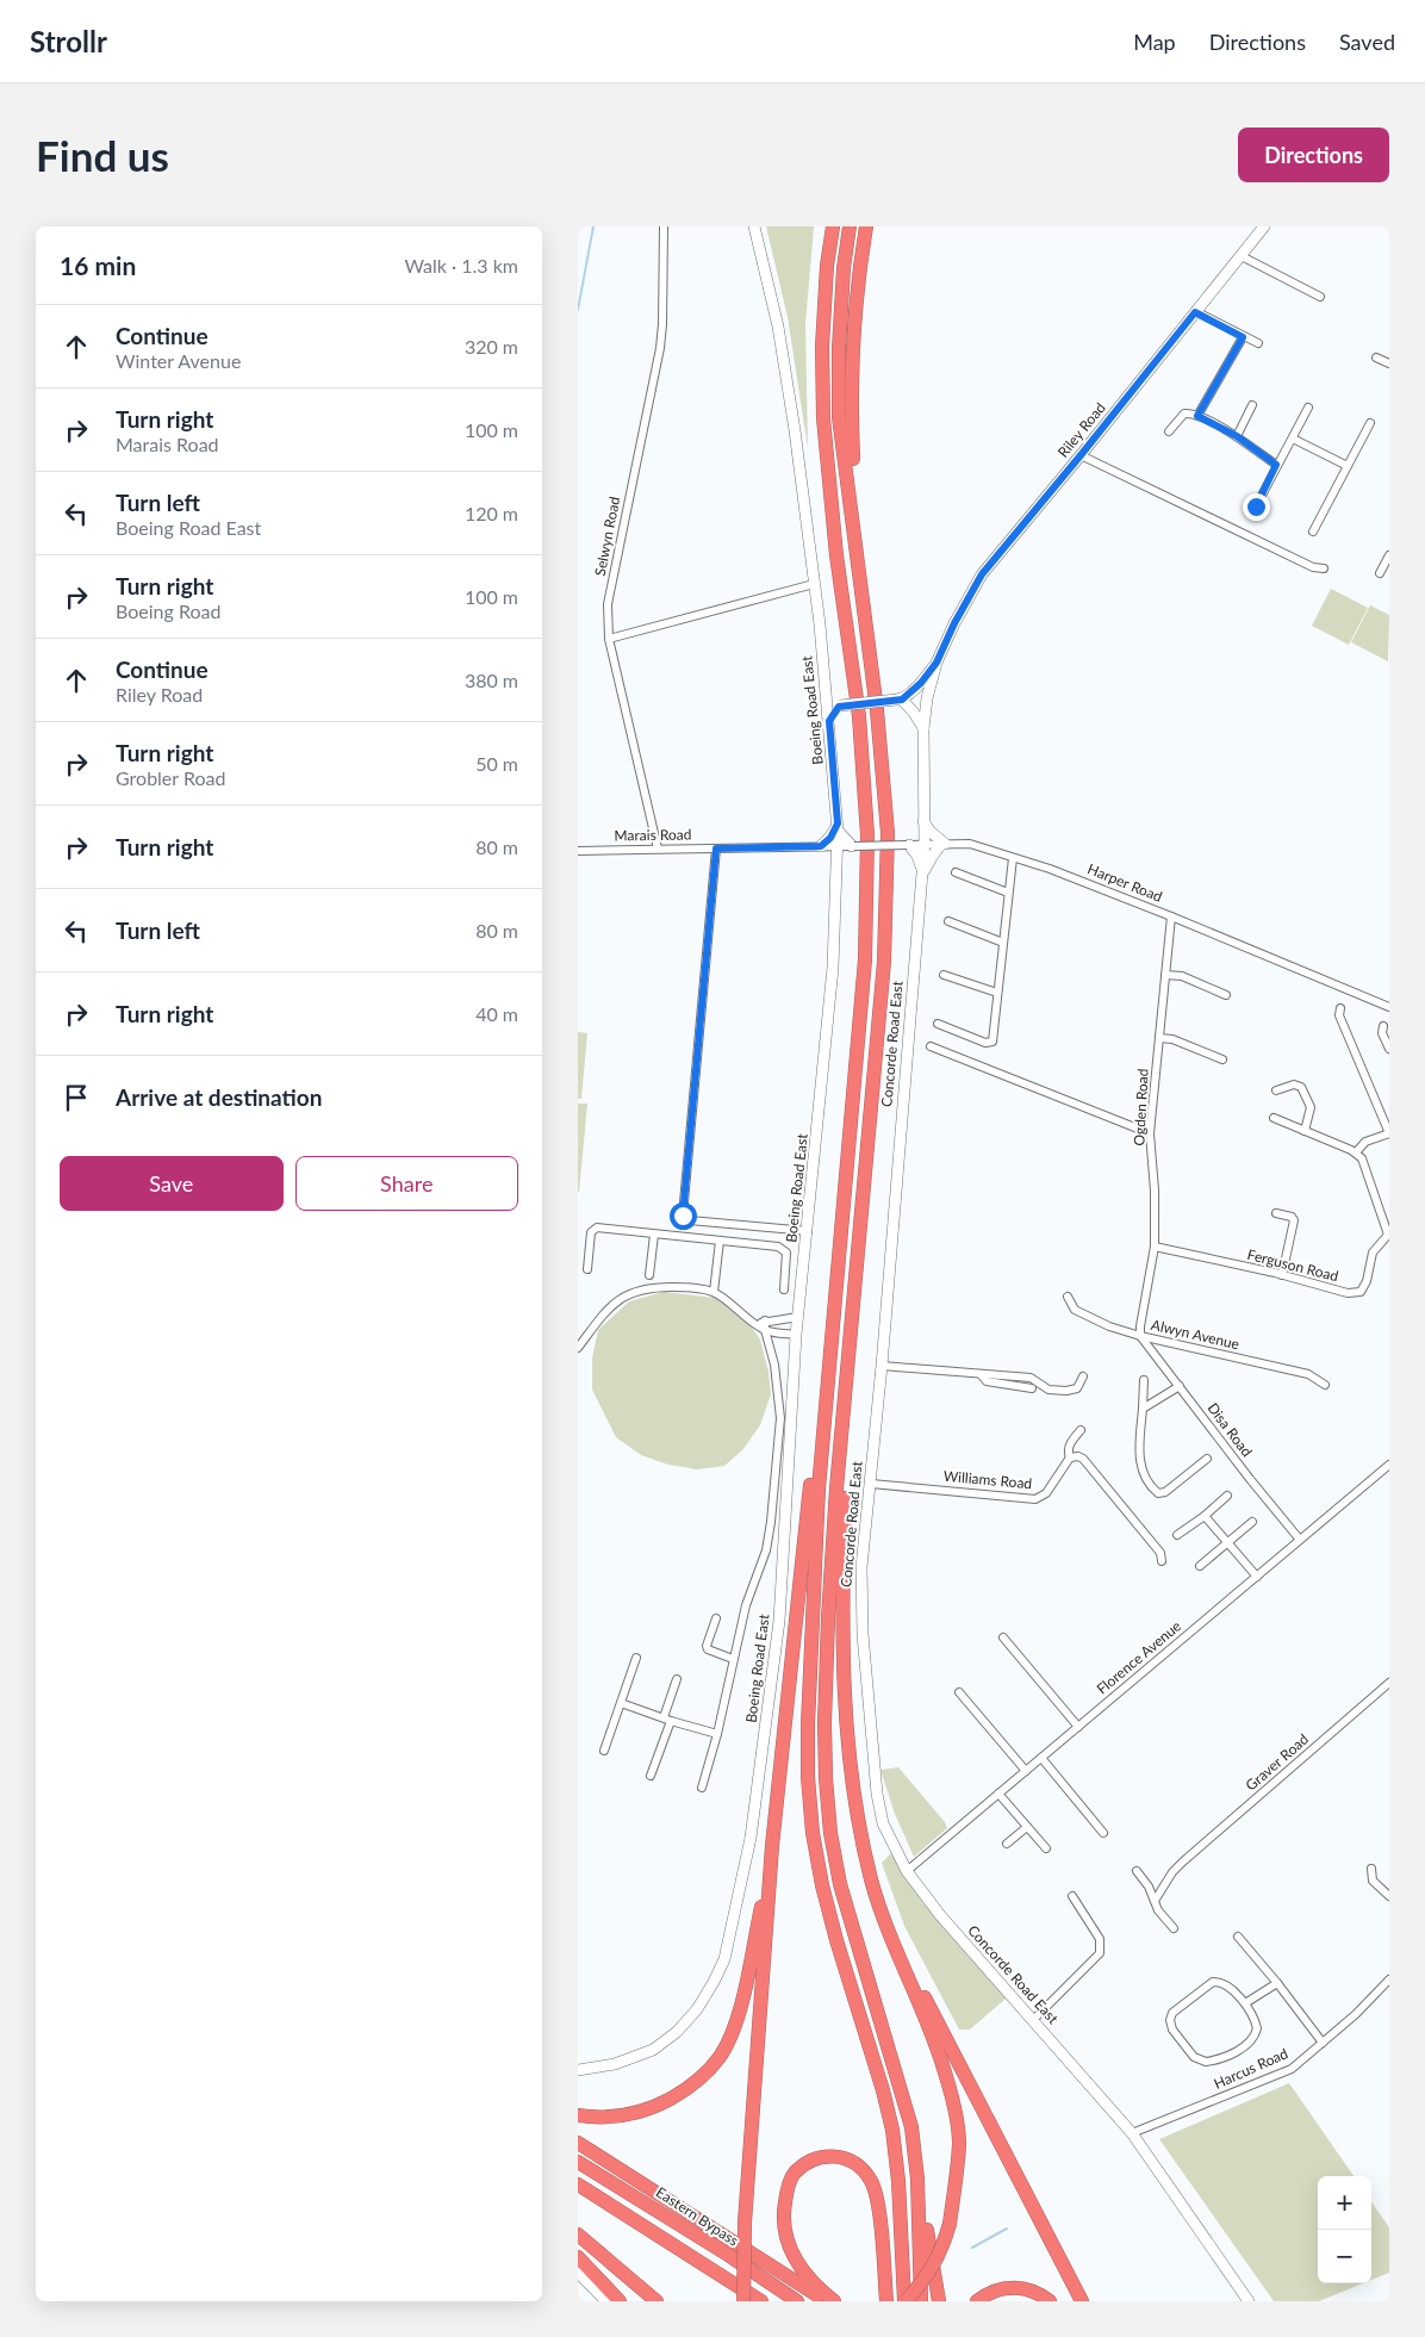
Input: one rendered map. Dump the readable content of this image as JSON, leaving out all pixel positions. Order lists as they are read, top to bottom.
{
  "streets": {
    "highway": ["Eastern Bypass"],
    "main road": ["Riley Road", "Boeing Road East", "Concorde Road East"],
    "street": [
      "Selwyn Road",
      "Marais Road",
      "Harper Road",
      "Ogden Road",
      "Ferguson Road",
      "Alwyn Avenue",
      "Disa Road",
      "Williams Road",
      "Florence Avenue",
      "Graver Road",
      "Harcus Road"
    ]
  },
  "crossings": [
    ["Riley Road", "Concorde Road East"],
    ["Selwyn Road", "Marais Road"],
    ["Boeing Road East", "Marais Road"],
    ["Boeing Road East", "Harper Road"],
    ["Marais Road", "Harper Road"],
    ["Harper Road", "Concorde Road East"],
    ["Harper Road", "Ogden Road"],
    ["Concorde Road East", "Williams Road"],
    ["Concorde Road East", "Florence Avenue"],
    ["Concorde Road East", "Harcus Road"],
    ["Ogden Road", "Ferguson Road"],
    ["Ogden Road", "Alwyn Avenue"],
    ["Ogden Road", "Disa Road"],
    ["Alwyn Avenue", "Disa Road"],
    ["Disa Road", "Florence Avenue"]
  ],
  "page": {
    "header": "Strollr",
    "nav": ["Map", "Directions", "Saved"],
    "buttons": [
      "Directions",
      ["Save", "Share"]
    ],
    "title": "Find us",
    "heading": ["16 min", "Walk · 1.3 km"],
    "list": [
      ["Continue", "Winter Avenue", "320 m"],
      ["Turn right", "Marais Road", "100 m"],
      ["Turn left", "Boeing Road East", "120 m"],
      ["Turn right", "Boeing Road", "100 m"],
      ["Continue", "Riley Road", "380 m"],
      ["Turn right", "Grobler Road", "50 m"],
      ["Turn right", "80 m"],
      ["Turn left", "80 m"],
      ["Turn right", "40 m"],
      "Arrive at destination"
    ],
    "map_buttons": ["+", "−"]
  }
}
